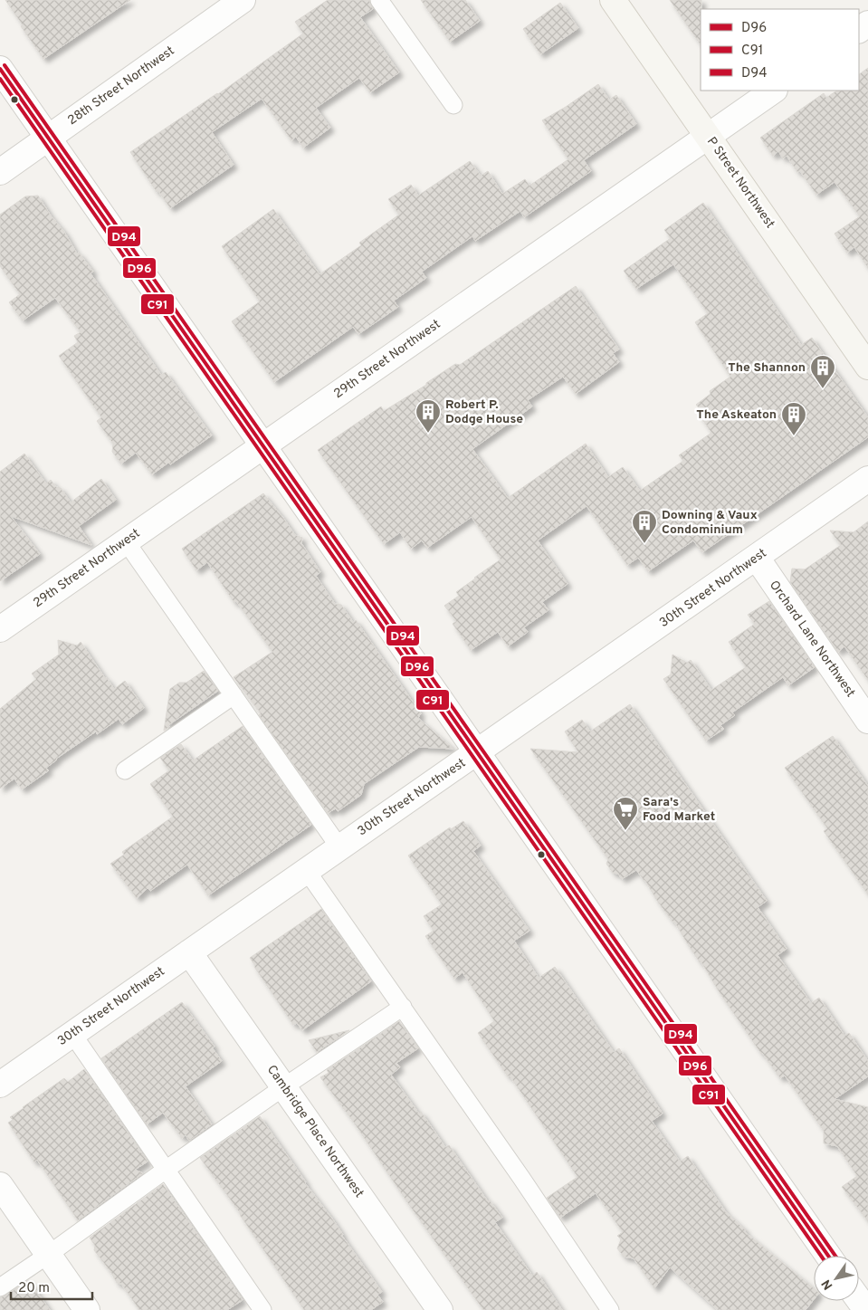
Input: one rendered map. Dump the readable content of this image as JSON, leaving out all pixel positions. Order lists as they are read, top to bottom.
{
  "streets": {
    "main road": ["P Street Northwest"],
    "street": [
      "28th Street Northwest",
      "29th Street Northwest",
      "30th Street Northwest",
      "Orchard Lane Northwest",
      "Cambridge Place Northwest"
    ]
  },
  "crossings": [
    ["P Street Northwest", "29th Street Northwest"],
    ["30th Street Northwest", "Orchard Lane Northwest"],
    ["30th Street Northwest", "Cambridge Place Northwest"]
  ],
  "places": {
    "building": [
      "The Shannon",
      "Robert P. Dodge House",
      "The Askeaton",
      "Downing & Vaux Condominium"
    ],
    "supermarket": ["Sara's Food Market"]
  },
  "lines": ["transit line D94", "transit line D96", "transit line C91"],
  "legend": ["D96", "C91", "D94"],
  "scale_bar": "20 m",
  "north": "bottom left"
}
